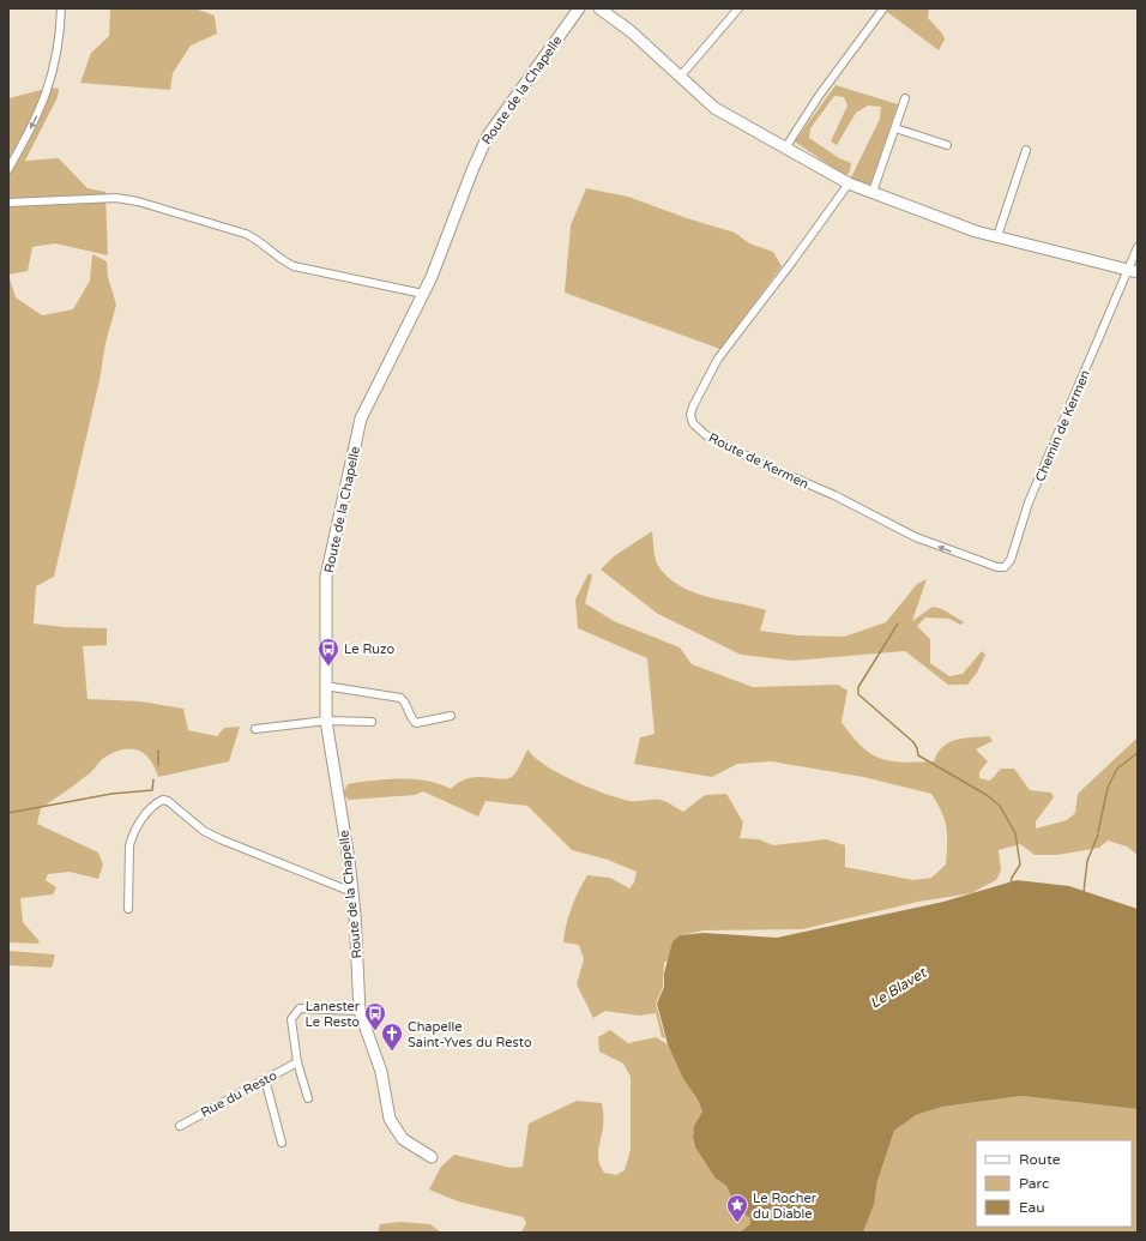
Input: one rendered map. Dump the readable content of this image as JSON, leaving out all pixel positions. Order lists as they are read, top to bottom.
{
  "streets": {
    "street": [
      "Route de la Chapelle",
      "Chemin de Kermen",
      "Route de Kermen",
      "Rue du Resto"
    ]
  },
  "crossings": [
    ["Chemin de Kermen", "Route de Kermen"]
  ],
  "water": ["Le Blavet"],
  "places": {
    "bus stop": ["Le Ruzo", "Lanester Le Resto"],
    "church": ["Chapelle Saint-Yves du Resto"],
    "place": ["Le Rocher du Diable"]
  },
  "legend": ["Route", "Parc", "Eau"]
}
